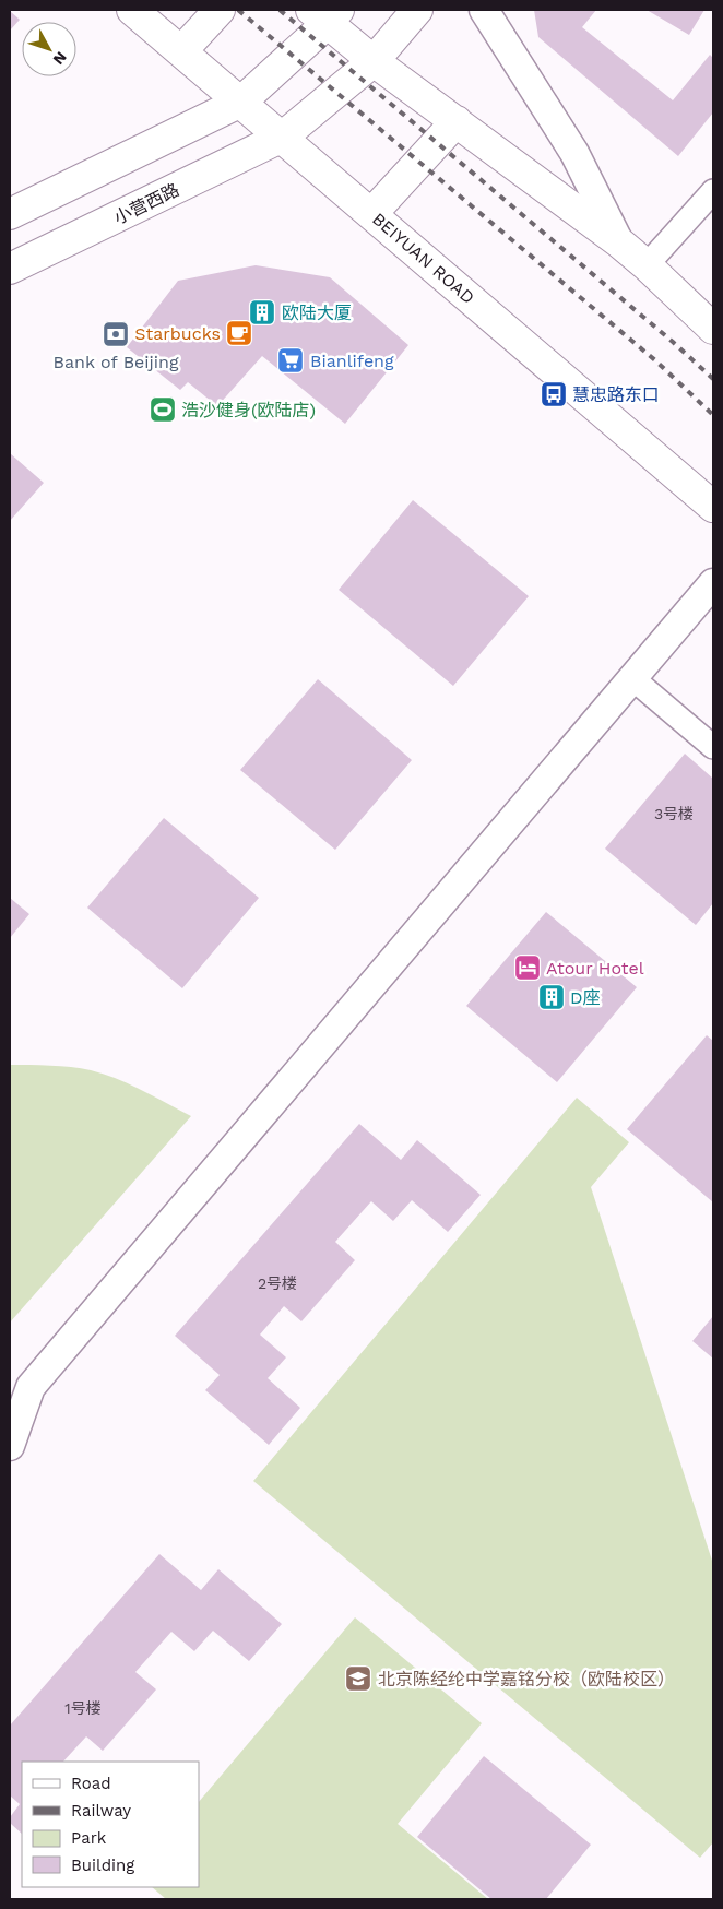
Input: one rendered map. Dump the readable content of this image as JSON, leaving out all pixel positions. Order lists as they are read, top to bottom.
{
  "streets": {
    "main road": ["小营西路", "BEIYUAN ROAD"]
  },
  "crossings": [
    ["小营西路", "BEIYUAN ROAD"]
  ],
  "places": {
    "building": ["欧陆大厦", "D座"],
    "cafe": ["Starbucks"],
    "bank": ["Bank of Beijing"],
    "supermarket": ["Bianlifeng"],
    "bus stop": ["慧忠路东口"],
    "sports": ["浩沙健身(欧陆店)"],
    "hotel": ["Atour Hotel"],
    "school or university": ["北京陈经纶中学嘉铭分校（欧陆校区）"]
  },
  "house_numbers": ["3号楼", "2号楼", "1号楼"],
  "legend": [
    "Road",
    "Railway",
    "Park",
    "Building"
  ],
  "north": "bottom right"
}
